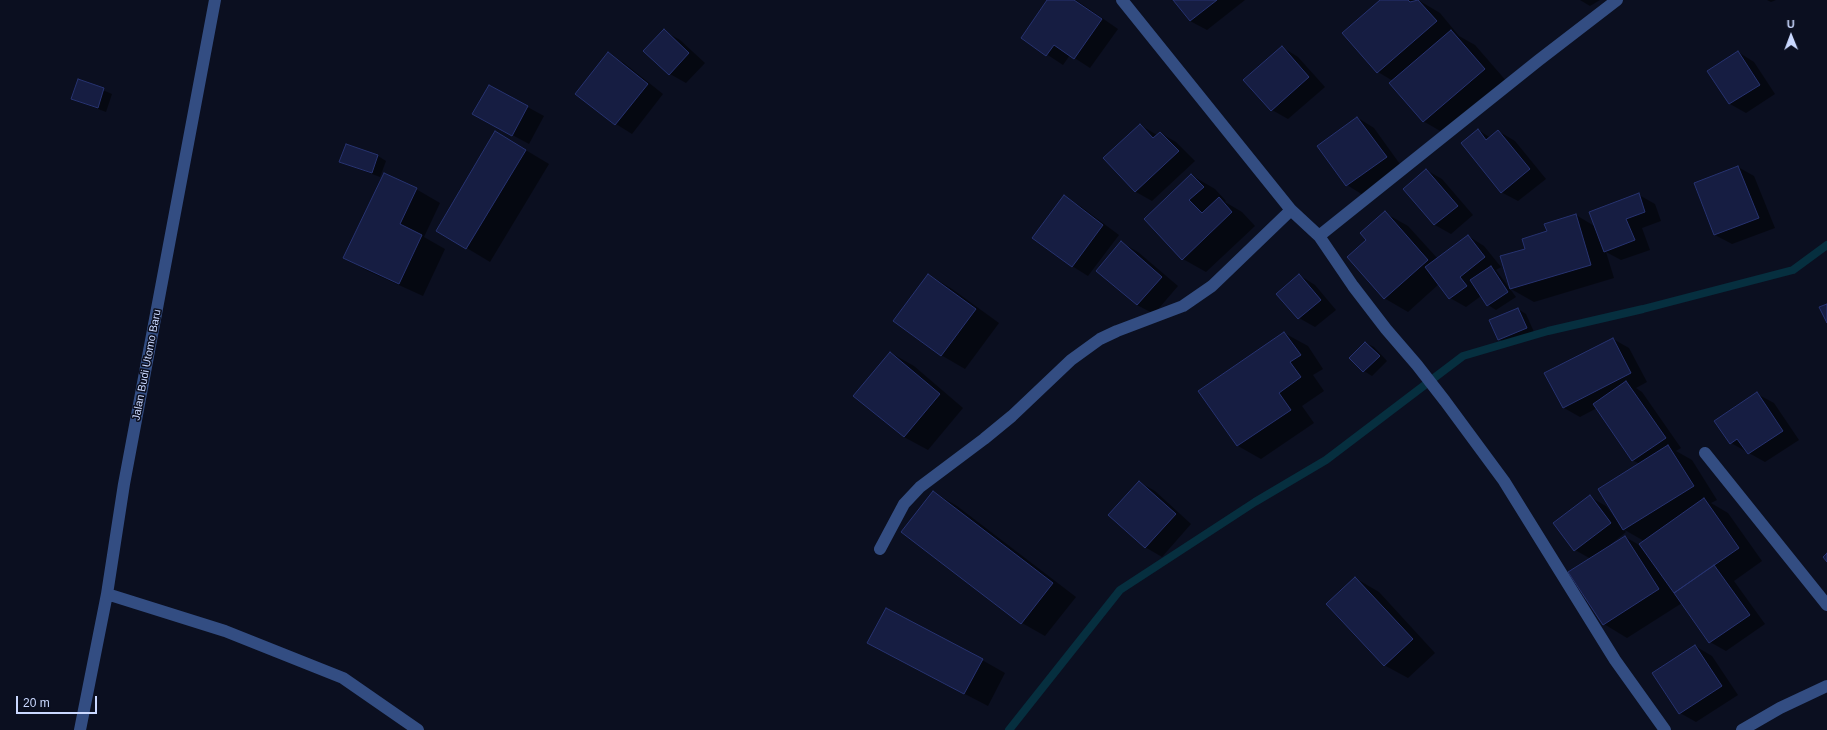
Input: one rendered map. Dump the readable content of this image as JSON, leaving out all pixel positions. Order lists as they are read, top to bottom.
{
  "streets": {
    "street": ["Jalan Budi Utomo Baru"]
  },
  "scale_bar": "20 m",
  "north": "top"
}
